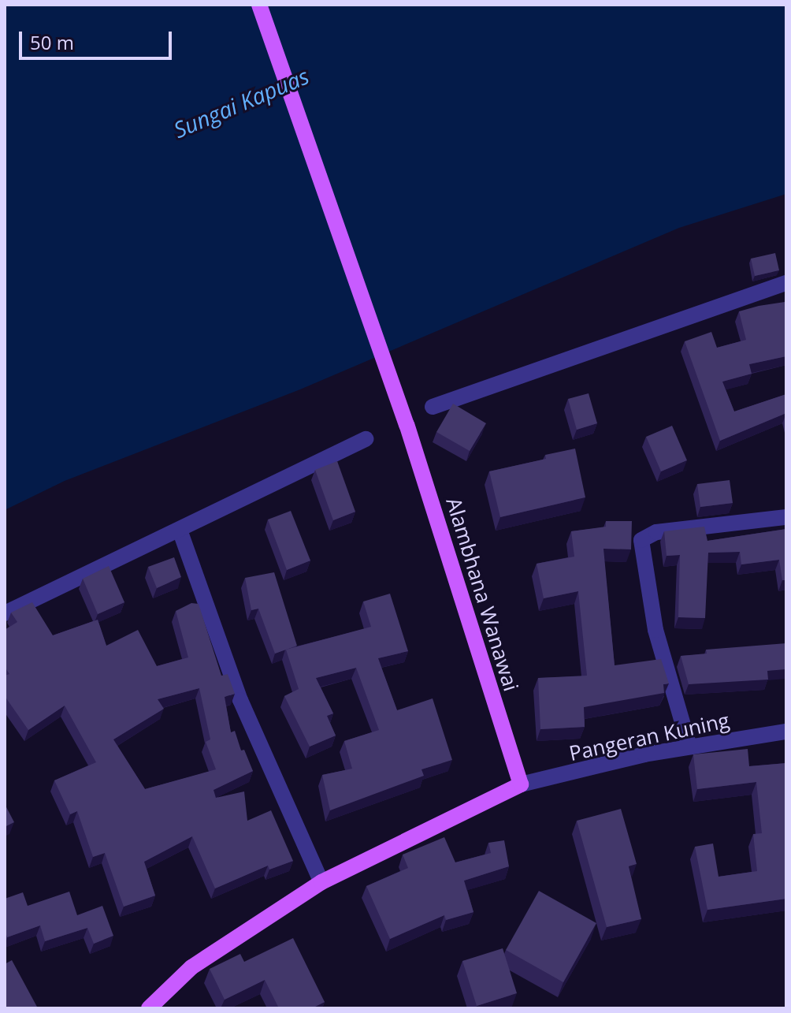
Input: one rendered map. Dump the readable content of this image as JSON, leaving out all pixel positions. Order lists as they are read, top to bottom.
{
  "streets": {
    "main road": ["Alambhana Wanawai"],
    "street": ["Pangeran Kuning"]
  },
  "crossings": [
    ["Alambhana Wanawai", "Pangeran Kuning"]
  ],
  "water": ["Sungai Kapuas"],
  "scale_bar": "50 m"
}
